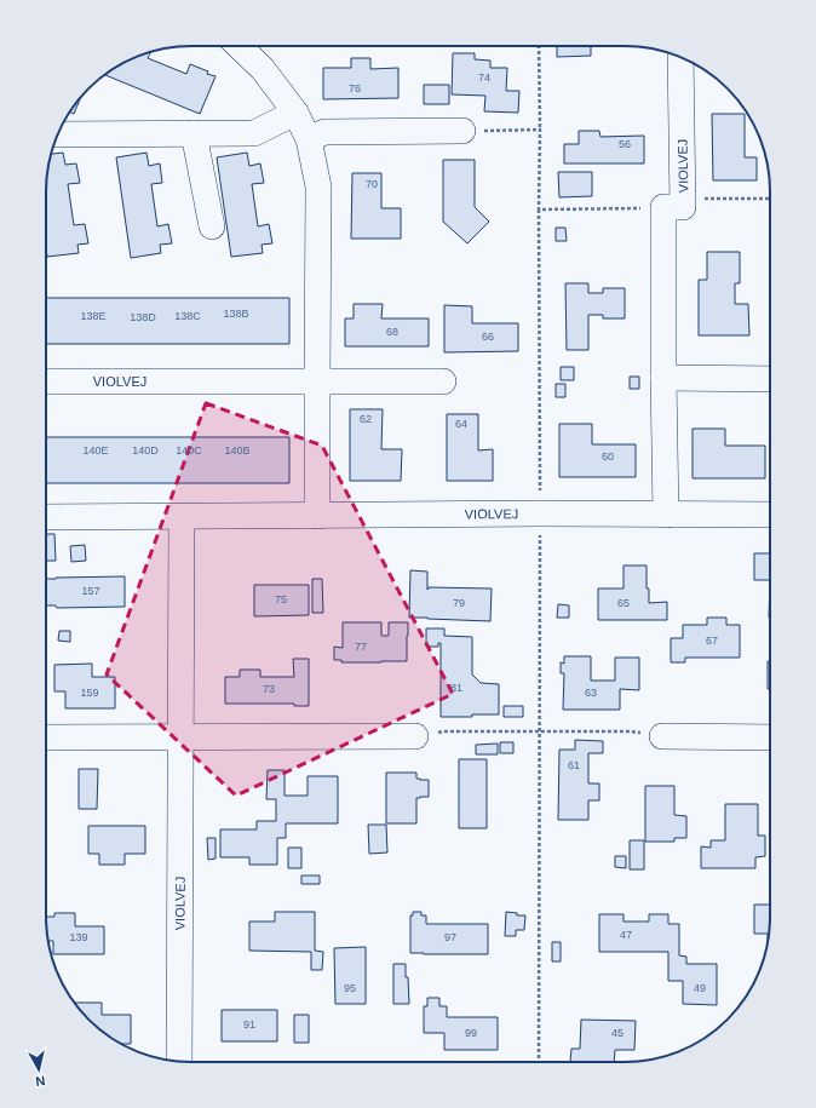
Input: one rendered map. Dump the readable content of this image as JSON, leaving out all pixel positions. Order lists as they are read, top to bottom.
{
  "streets": {
    "street": ["VIOLVEJ"]
  },
  "house_numbers": [
    "74",
    "76",
    "56",
    "70",
    "138B",
    "138E",
    "138C",
    "138D",
    "68",
    "66",
    "62",
    "64",
    "140E",
    "140D",
    "140C",
    "140B",
    "60",
    "157",
    "75",
    "79",
    "65",
    "67",
    "77",
    "81",
    "73",
    "159",
    "63",
    "61",
    "47",
    "139",
    "97",
    "95",
    "49",
    "91",
    "99",
    "45"
  ],
  "north": "bottom"
}
